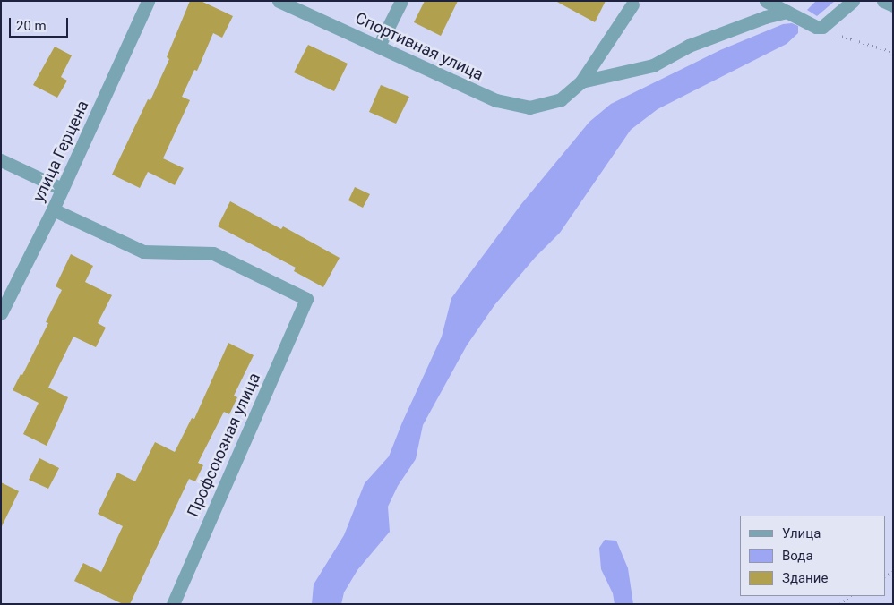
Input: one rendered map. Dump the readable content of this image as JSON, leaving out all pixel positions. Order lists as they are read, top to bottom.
{
  "streets": {
    "street": ["Спортивная улица", "улица Герцена", "Профсоюзная улица"]
  },
  "crossings": [
    ["улица Герцена", "Профсоюзная улица"]
  ],
  "legend": ["Улица", "Вода", "Здание"],
  "scale_bar": "20 m"
}
